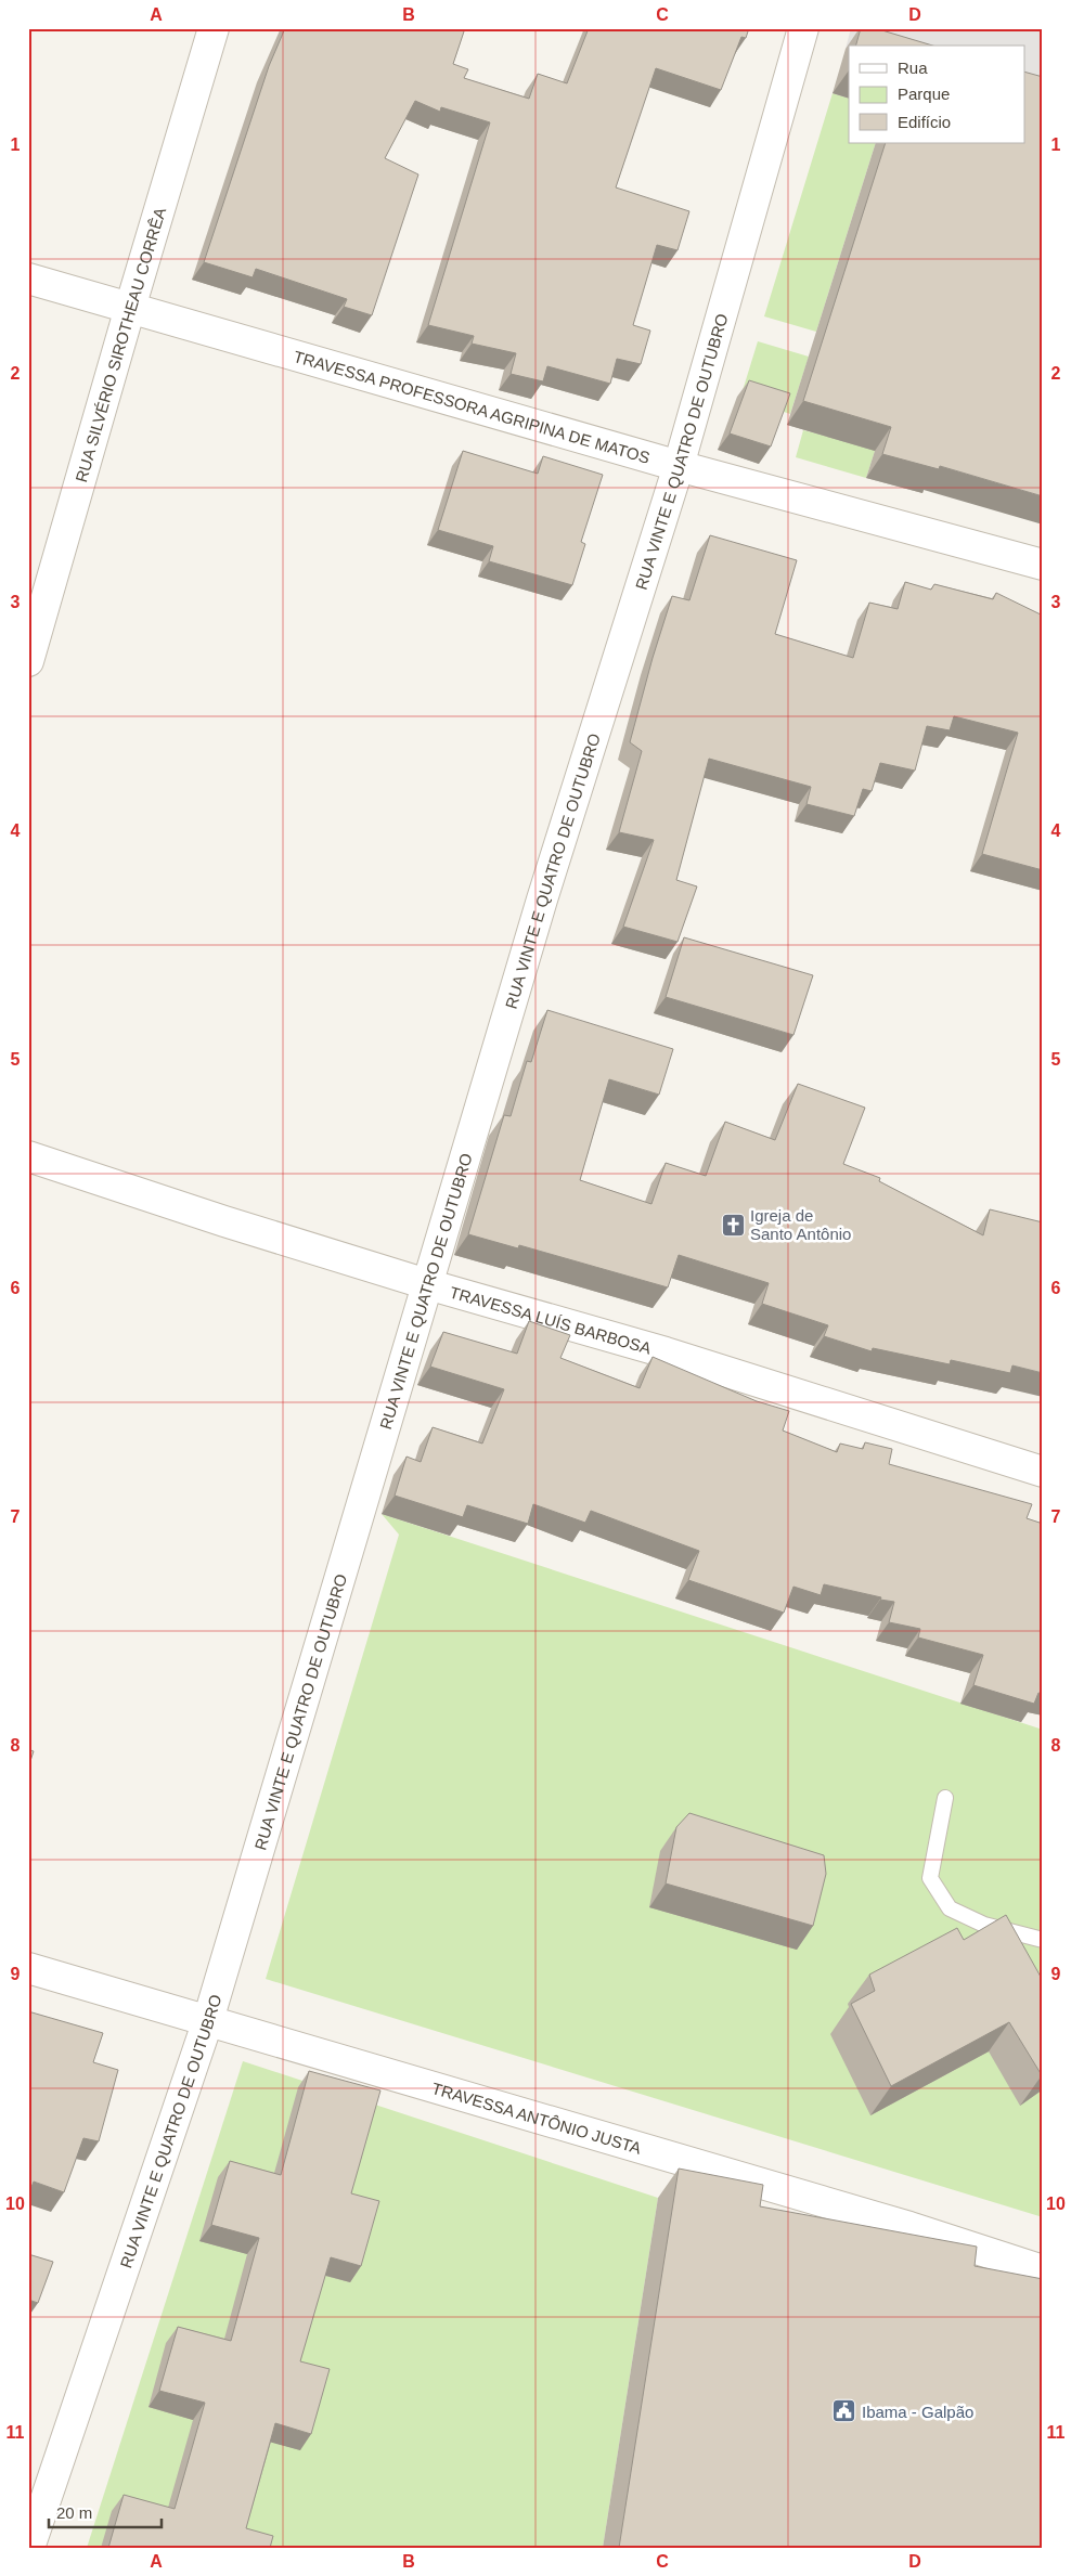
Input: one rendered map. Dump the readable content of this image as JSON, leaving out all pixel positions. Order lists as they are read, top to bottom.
{
  "streets": {
    "street": [
      "RUA SILVÉRIO SIROTHEAU CORRÊA",
      "TRAVESSA PROFESSORA AGRIPINA DE MATOS",
      "RUA VINTE E QUATRO DE OUTUBRO",
      "TRAVESSA LUÍS BARBOSA",
      "TRAVESSA ANTÔNIO JUSTA"
    ]
  },
  "crossings": [
    ["RUA SILVÉRIO SIROTHEAU CORRÊA", "TRAVESSA PROFESSORA AGRIPINA DE MATOS"],
    ["TRAVESSA PROFESSORA AGRIPINA DE MATOS", "RUA VINTE E QUATRO DE OUTUBRO"],
    ["RUA VINTE E QUATRO DE OUTUBRO", "TRAVESSA LUÍS BARBOSA"],
    ["RUA VINTE E QUATRO DE OUTUBRO", "TRAVESSA ANTÔNIO JUSTA"]
  ],
  "places": {
    "church": ["Igreja de Santo Antônio"],
    "public building": ["Ibama - Galpão"]
  },
  "legend": ["Rua", "Parque", "Edifício"],
  "scale_bar": "20 m",
  "grid": {
    "columns": [
      "A",
      "B",
      "C",
      "D"
    ],
    "rows": [
      "1",
      "2",
      "3",
      "4",
      "5",
      "6",
      "7",
      "8",
      "9",
      "10",
      "11"
    ]
  }
}
